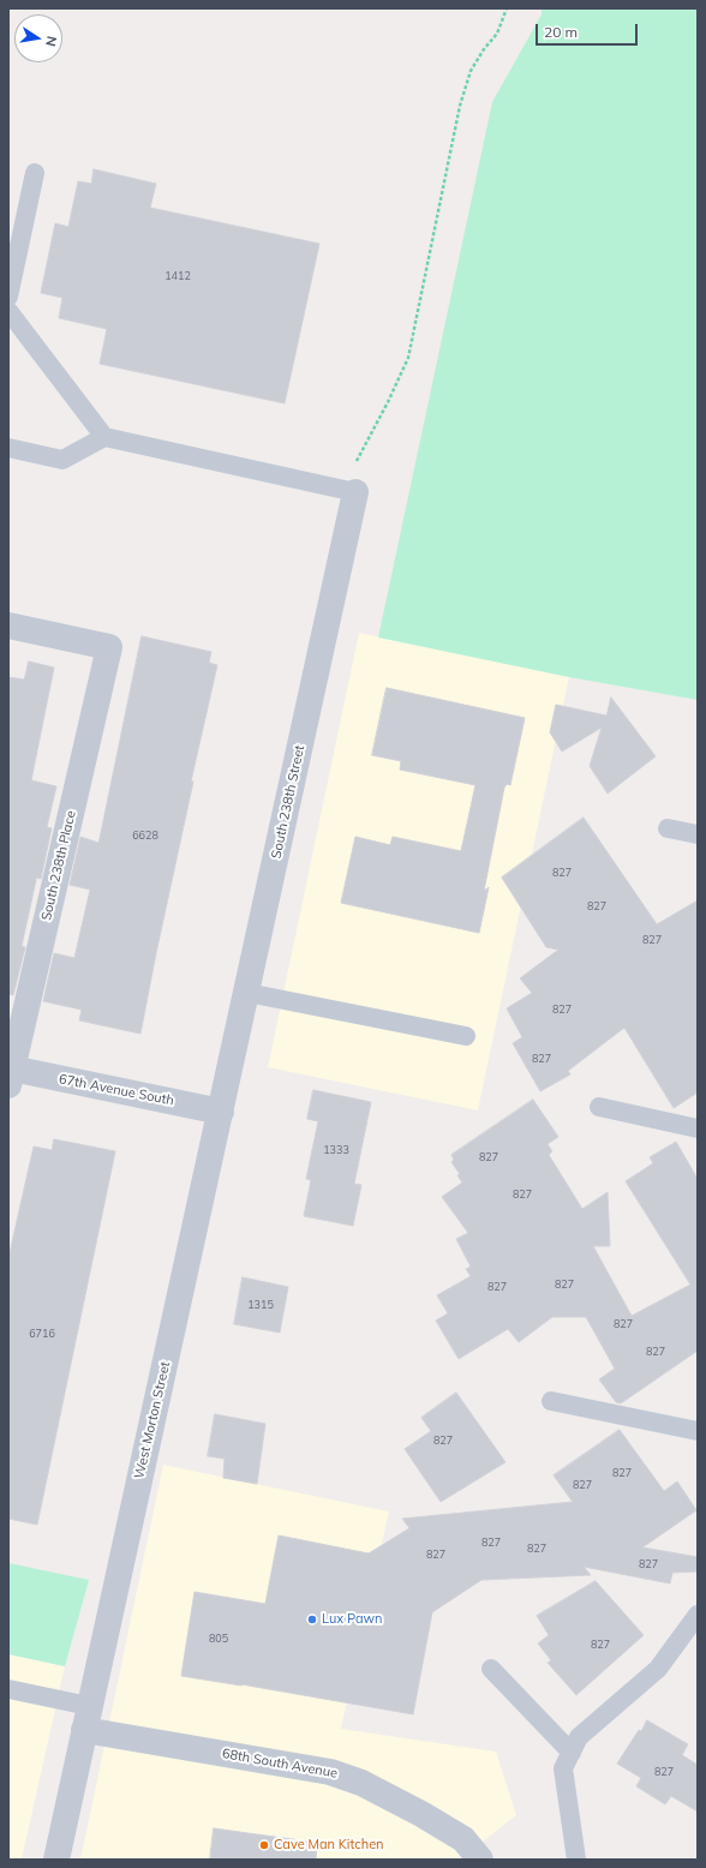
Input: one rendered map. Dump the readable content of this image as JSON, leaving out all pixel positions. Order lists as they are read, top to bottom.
{
  "streets": {
    "street": [
      "South 238th Street",
      "South 238th Place",
      "67th Avenue South",
      "West Morton Street",
      "68th South Avenue"
    ]
  },
  "crossings": [
    ["South 238th Street", "67th Avenue South"],
    ["South 238th Street", "West Morton Street"],
    ["South 238th Place", "67th Avenue South"],
    ["67th Avenue South", "West Morton Street"],
    ["West Morton Street", "68th South Avenue"]
  ],
  "places": ["Lux Pawn", "Cave Man Kitchen"],
  "house_numbers": [
    "1412",
    "6628",
    "827",
    "827",
    "827",
    "827",
    "827",
    "1333",
    "827",
    "827",
    "827",
    "827",
    "1315",
    "827",
    "6716",
    "827",
    "827",
    "827",
    "827",
    "827",
    "827",
    "827",
    "827",
    "805",
    "827",
    "827"
  ],
  "scale_bar": "20 m",
  "north": "right"
}
